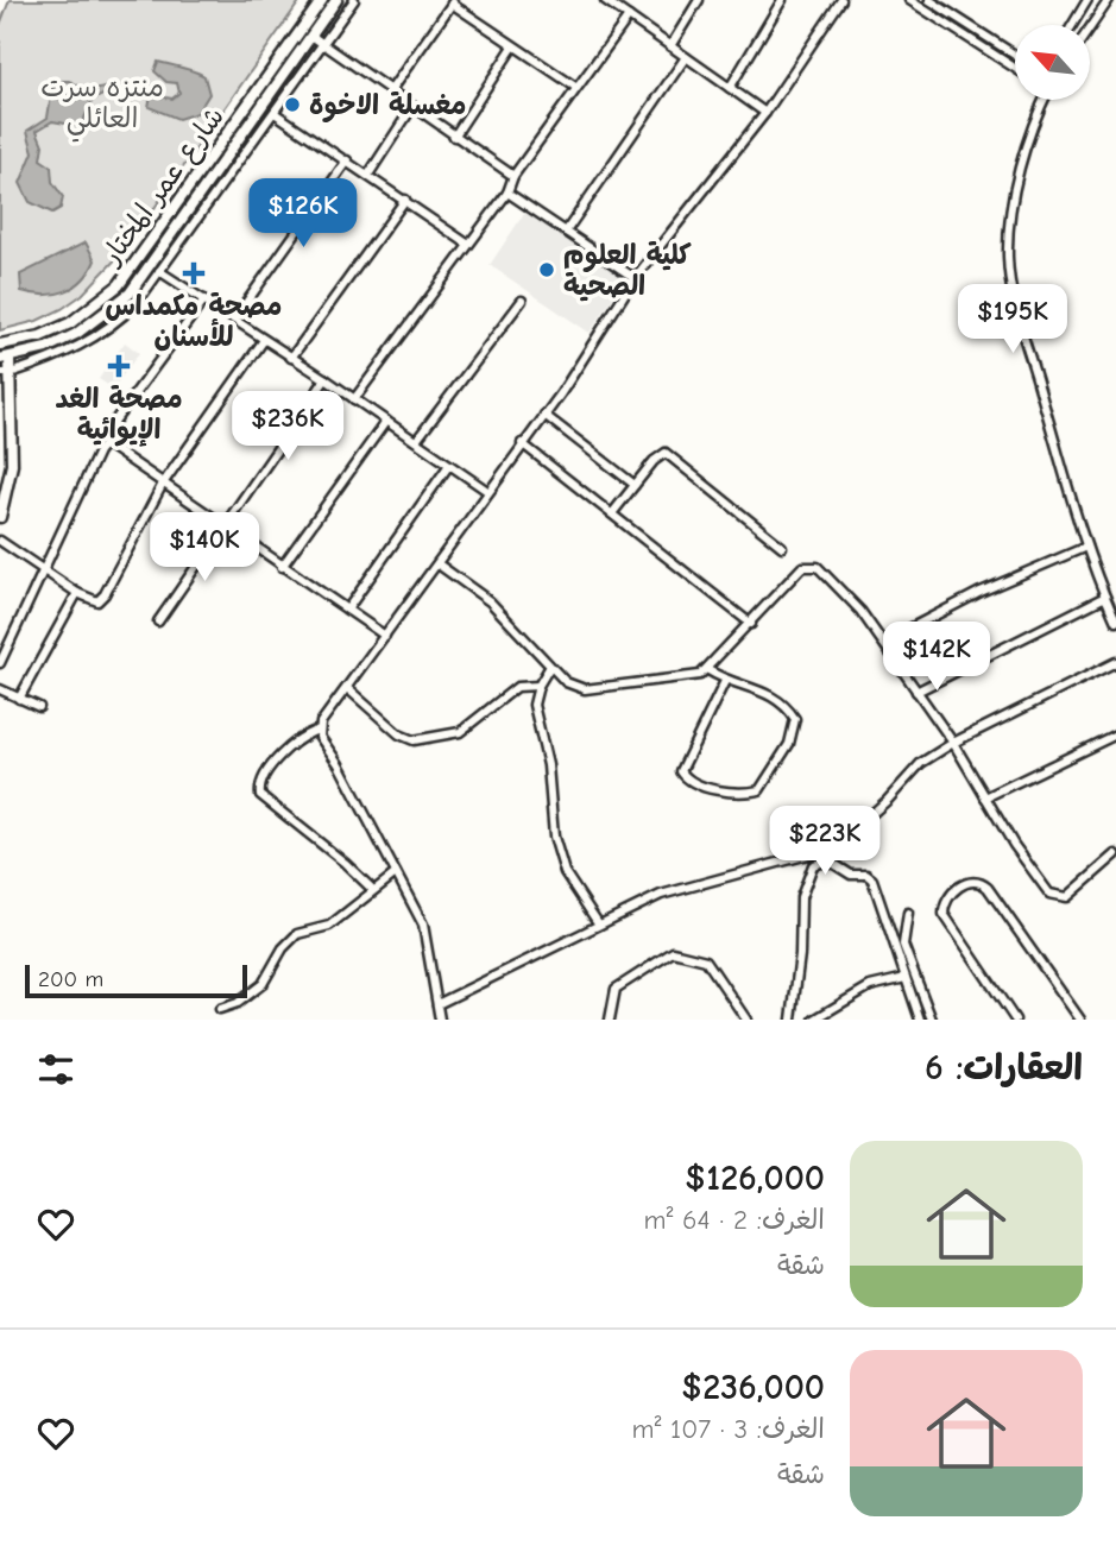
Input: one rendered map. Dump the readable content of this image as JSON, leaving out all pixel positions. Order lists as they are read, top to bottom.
{
  "streets": {
    "main road": ["شارع عمر المختار"]
  },
  "parks": ["منتزه سرت العائلي"],
  "places": {
    "other": ["مغسلة الاخوة", "كلية العلوم الصحية"],
    "health": ["مصحة مكمداس للأسنان", "مصحة الغد الإيوائية"]
  },
  "scale_bar": "200 m",
  "north": "top left",
  "page": {
    "price": [
      "$126K",
      "$195K",
      "$236K",
      "$140K",
      "$142K",
      "$223K"
    ],
    "scale": "200 m",
    "heading": "العقارات: 6",
    "list": [
      {
        "name": "$126,000",
        "note": "الغرف: 2 · 64 m² · شقة"
      },
      {
        "name": "$236,000",
        "note": "الغرف: 3 · 107 m² · شقة"
      }
    ]
  }
}
